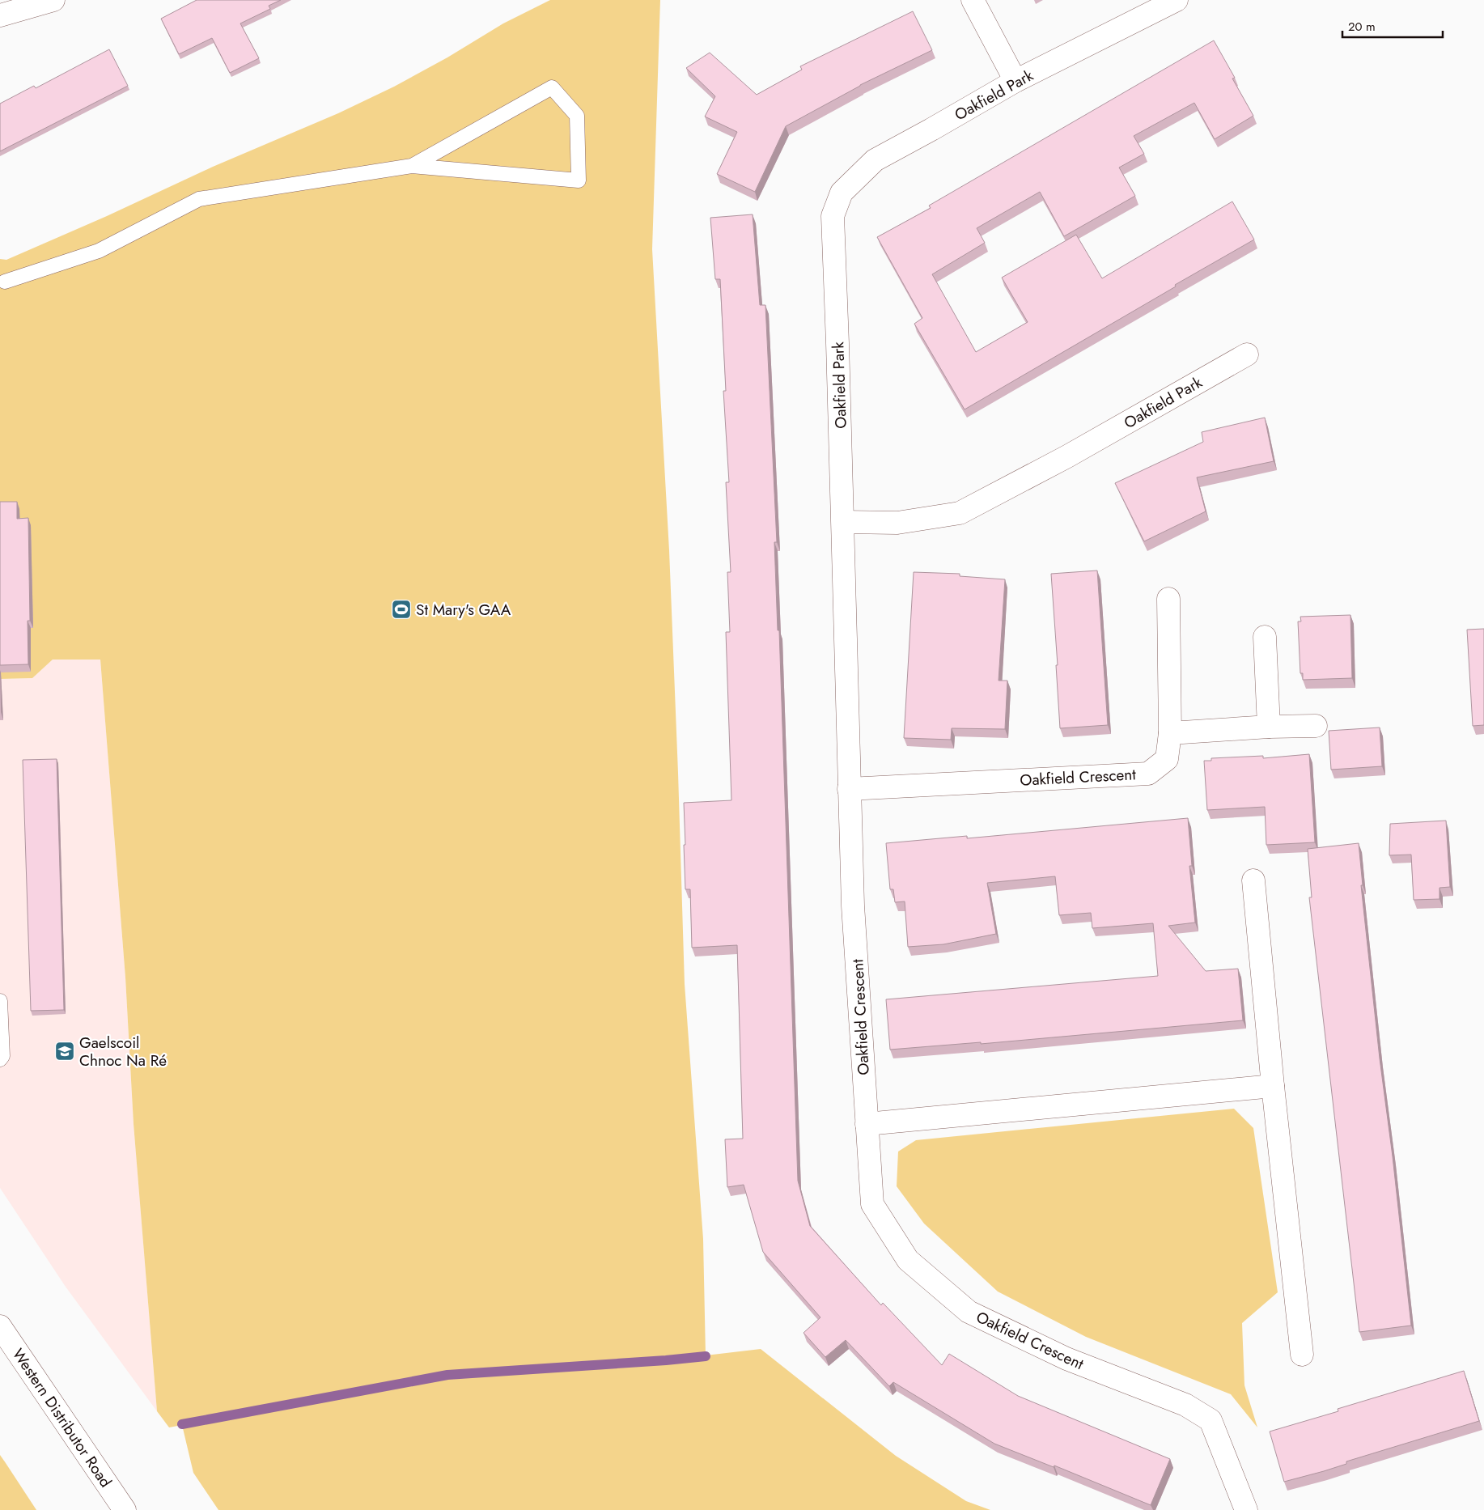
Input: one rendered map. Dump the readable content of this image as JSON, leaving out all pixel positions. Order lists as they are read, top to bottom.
{
  "streets": {
    "street": ["Oakfield Park", "Oakfield Crescent", "Western Distributor Road"]
  },
  "crossings": [
    ["Oakfield Park", "Oakfield Crescent"]
  ],
  "places": {
    "sports": ["St Mary's GAA"],
    "school or university": ["Gaelscoil Chnoc Na Ré"]
  },
  "scale_bar": "20 m"
}
